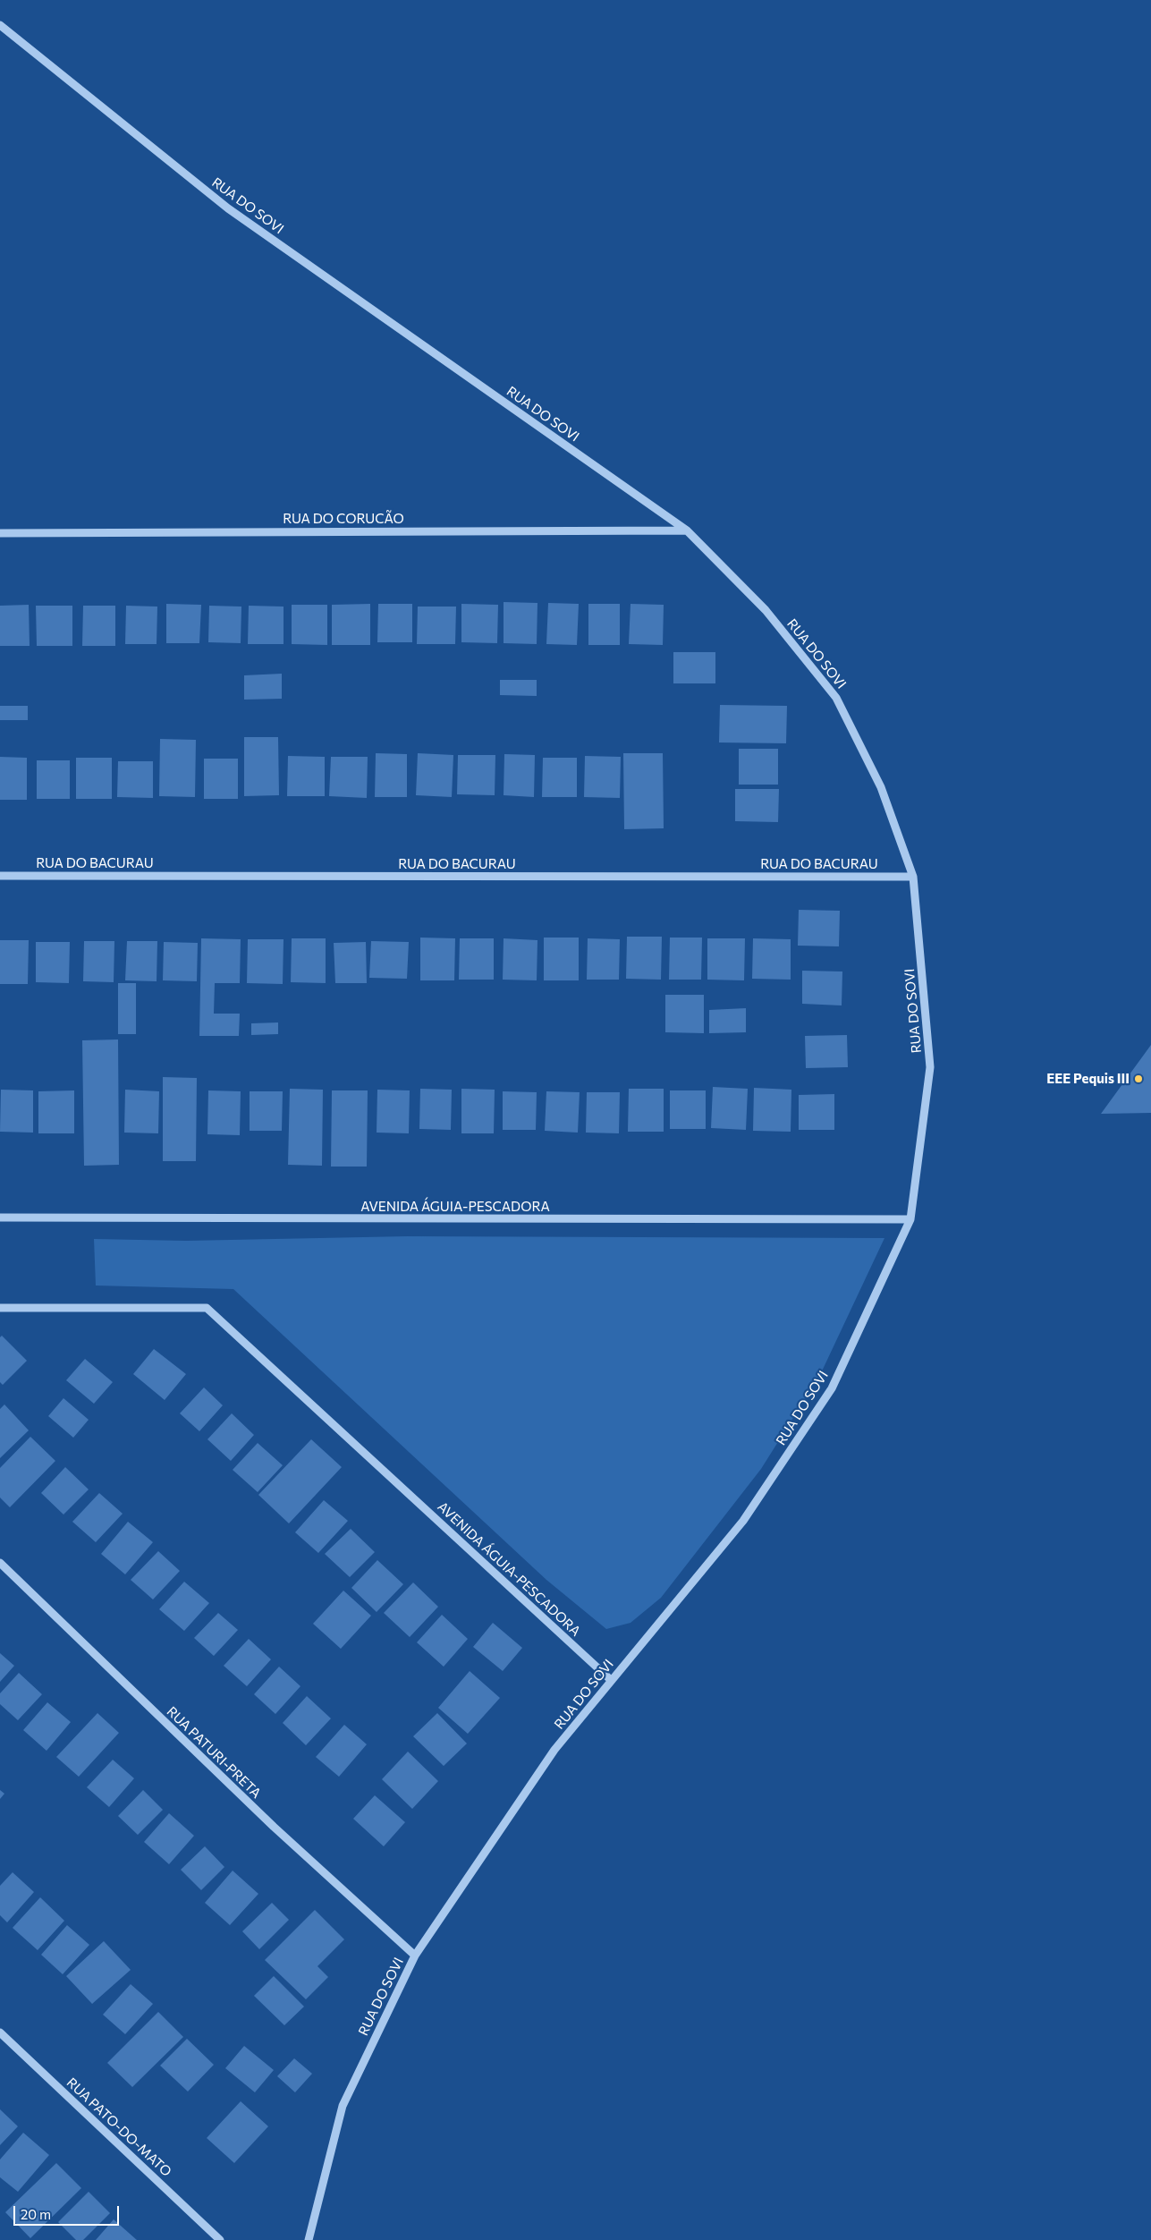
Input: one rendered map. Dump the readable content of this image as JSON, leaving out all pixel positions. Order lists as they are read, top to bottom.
{
  "streets": {
    "street": [
      "RUA DO SOVI",
      "RUA DO CORUCÃO",
      "RUA DO BACURAU",
      "AVENIDA ÁGUIA-PESCADORA",
      "RUA PATURI-PRETA",
      "RUA PATO-DO-MATO"
    ]
  },
  "crossings": [
    ["RUA DO SOVI", "RUA DO CORUCÃO"],
    ["RUA DO SOVI", "RUA DO BACURAU"],
    ["RUA DO SOVI", "AVENIDA ÁGUIA-PESCADORA"],
    ["RUA DO SOVI", "RUA PATURI-PRETA"]
  ],
  "places": ["EEE Pequis III"],
  "scale_bar": "20 m"
}
